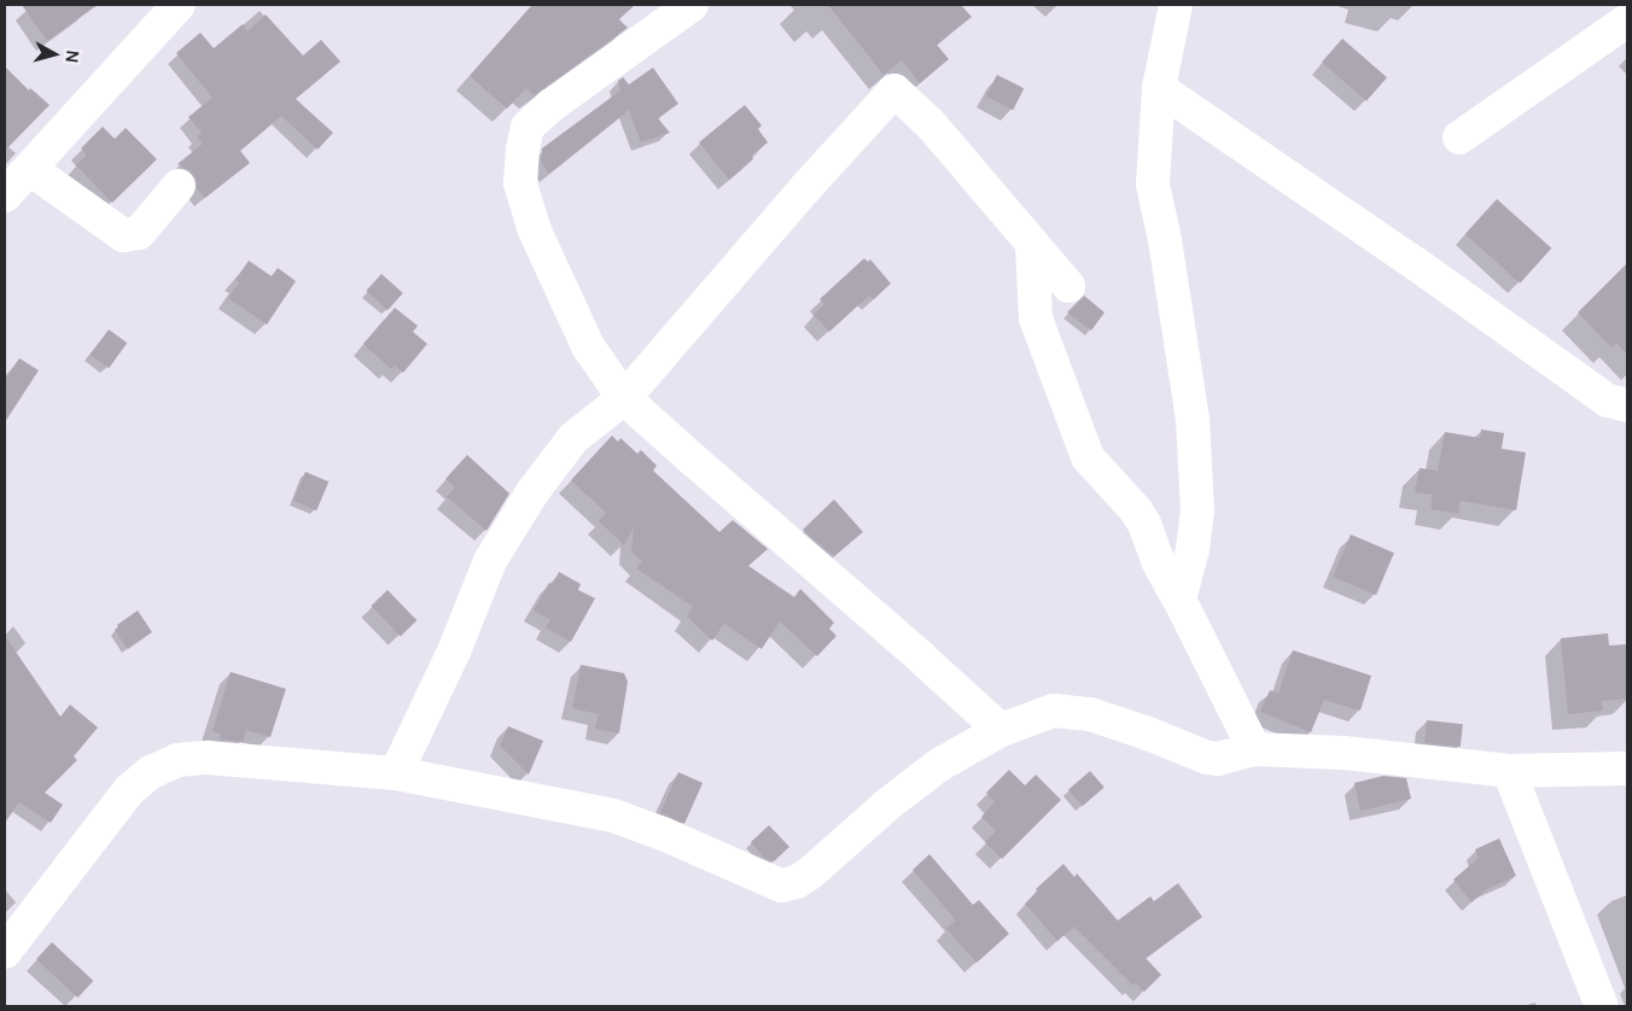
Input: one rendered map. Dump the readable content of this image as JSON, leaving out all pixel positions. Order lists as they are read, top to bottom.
{
  "north": "right"
}
